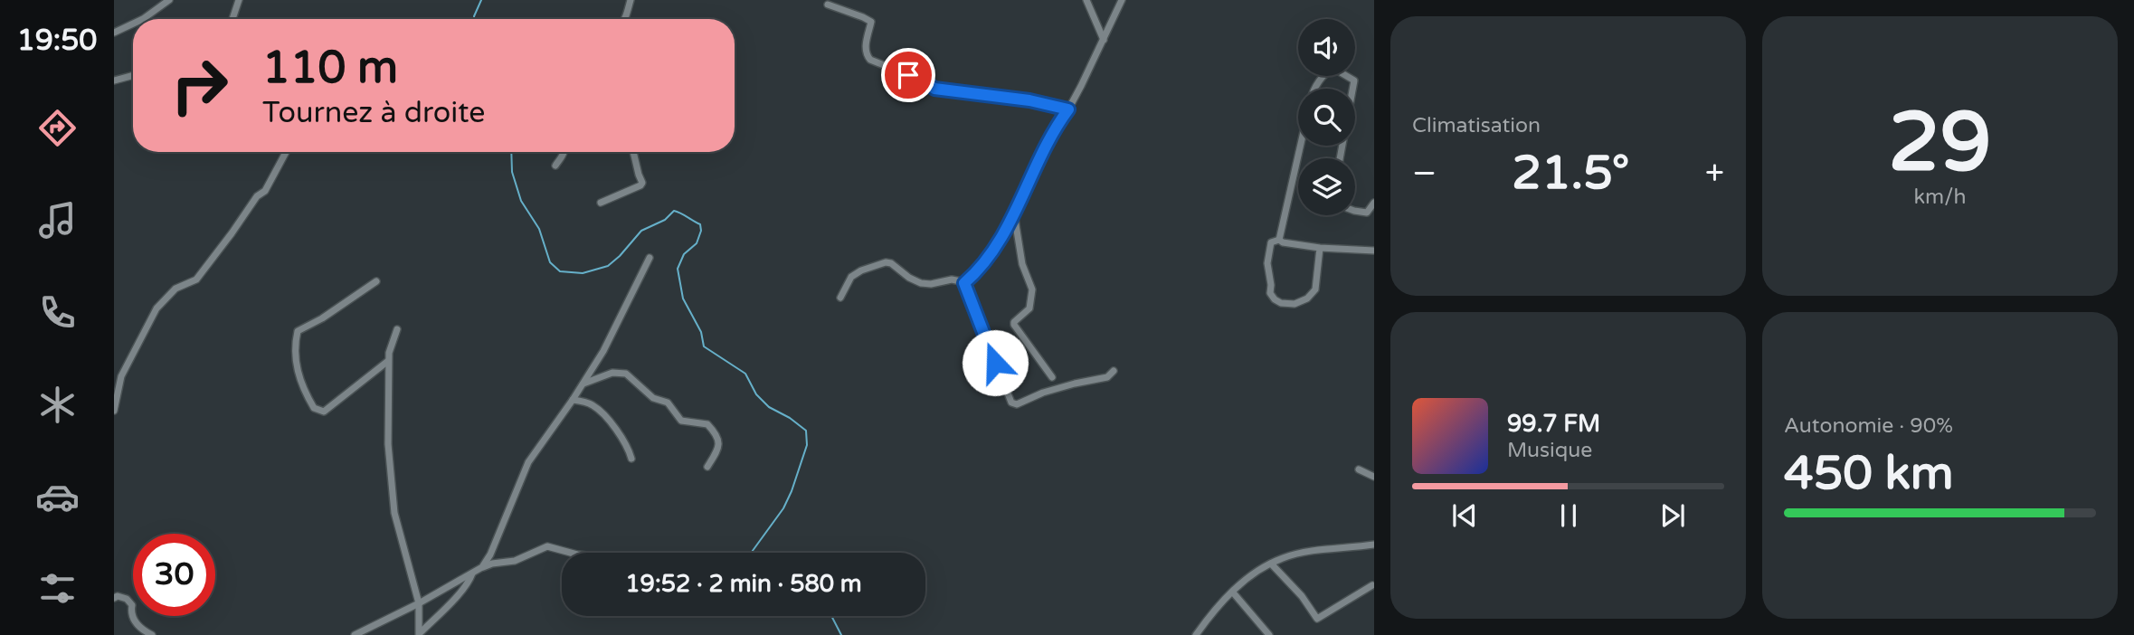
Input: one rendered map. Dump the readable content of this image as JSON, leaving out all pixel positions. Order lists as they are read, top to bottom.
{
  "page": {
    "tabs": "19:50",
    "tile": [
      "Climatisation",
      ["29", "km/h"],
      ["Autonomie · 90%", "450 km"]
    ],
    "turn": ["110 m", "Tournez à droite"],
    "heat": ["−", "21.5°", "+"],
    "song": ["99.7 FM", "Musique"],
    "limit": "30",
    "trip": "19:52 · 2 min · 580 m"
  }
}
